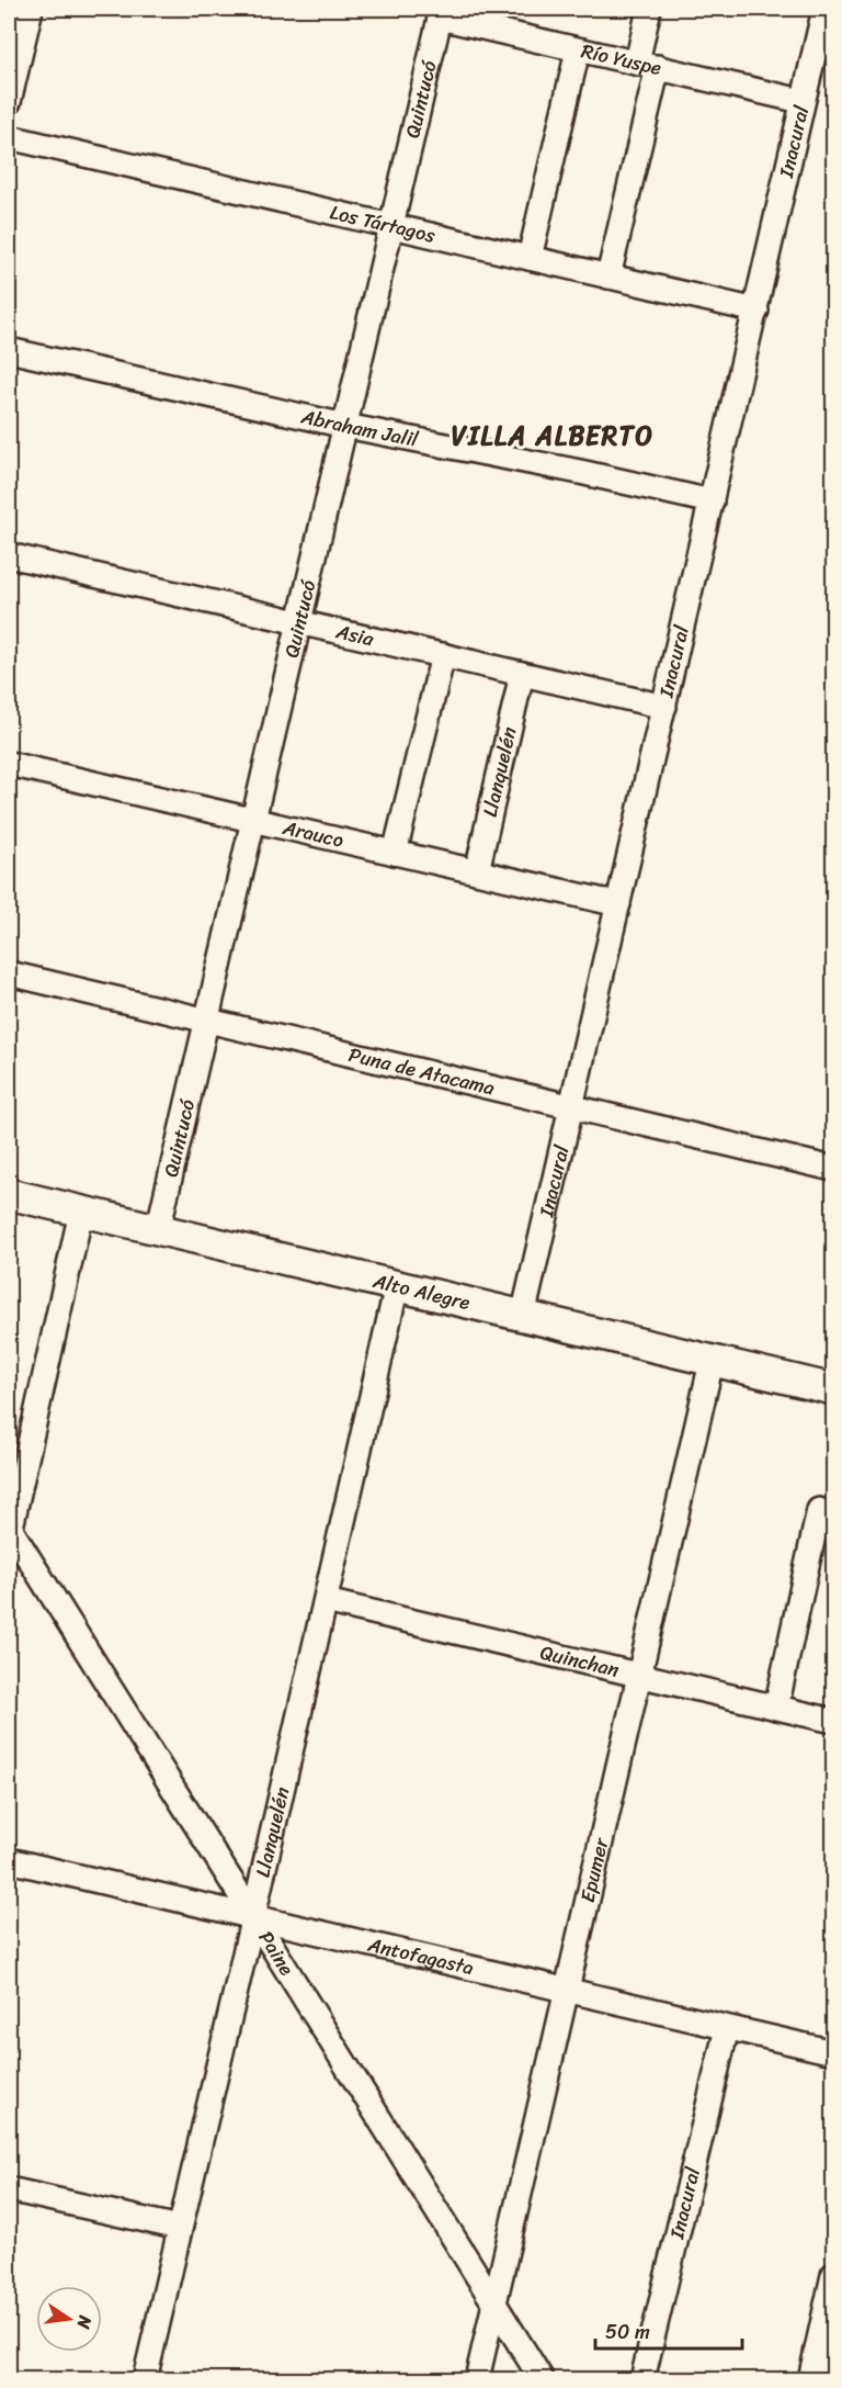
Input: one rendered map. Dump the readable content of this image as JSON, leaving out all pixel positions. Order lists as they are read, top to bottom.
{
  "streets": {
    "main road": ["Alto Alegre"],
    "street": [
      "Río Yuspe",
      "Quintucó",
      "Inacural",
      "Los Tártagos",
      "Abraham Jalil",
      "Asia",
      "Llanquelén",
      "Arauco",
      "Puna de Atacama",
      "Quinchan",
      "Epumer",
      "Paine",
      "Antofagasta"
    ]
  },
  "crossings": [
    ["Río Yuspe", "Quintucó"],
    ["Río Yuspe", "Inacural"],
    ["Quintucó", "Los Tártagos"],
    ["Quintucó", "Abraham Jalil"],
    ["Quintucó", "Asia"],
    ["Quintucó", "Arauco"],
    ["Quintucó", "Puna de Atacama"],
    ["Quintucó", "Alto Alegre"],
    ["Inacural", "Los Tártagos"],
    ["Inacural", "Abraham Jalil"],
    ["Inacural", "Asia"],
    ["Inacural", "Arauco"],
    ["Inacural", "Puna de Atacama"],
    ["Inacural", "Alto Alegre"],
    ["Inacural", "Antofagasta"],
    ["Asia", "Llanquelén"],
    ["Llanquelén", "Arauco"],
    ["Llanquelén", "Alto Alegre"],
    ["Llanquelén", "Quinchan"],
    ["Llanquelén", "Paine"],
    ["Llanquelén", "Antofagasta"],
    ["Alto Alegre", "Epumer"],
    ["Quinchan", "Epumer"],
    ["Epumer", "Paine"],
    ["Epumer", "Antofagasta"],
    ["Paine", "Antofagasta"]
  ],
  "districts": ["VILLA ALBERTO"],
  "scale_bar": "50 m",
  "north": "right"
}
